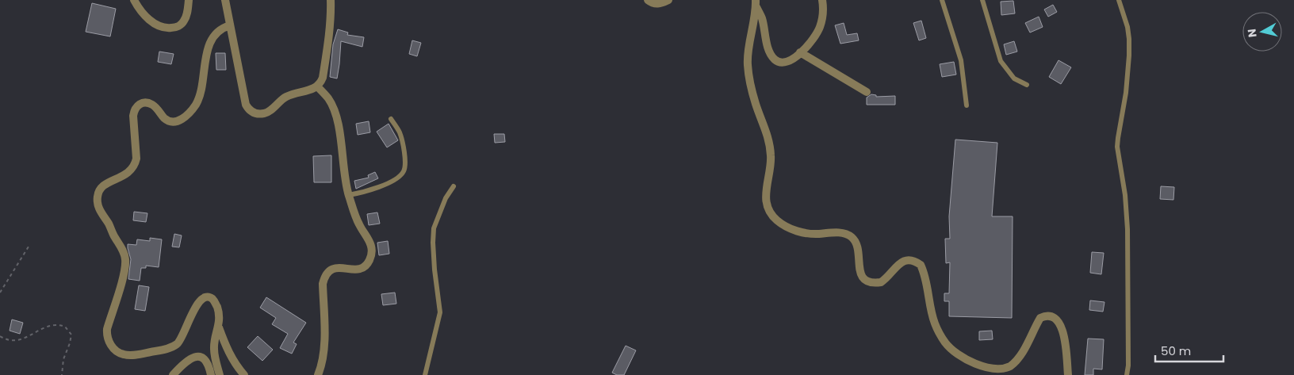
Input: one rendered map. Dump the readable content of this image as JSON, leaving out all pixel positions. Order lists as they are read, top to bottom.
{
  "scale_bar": "50 m",
  "north": "left"
}
